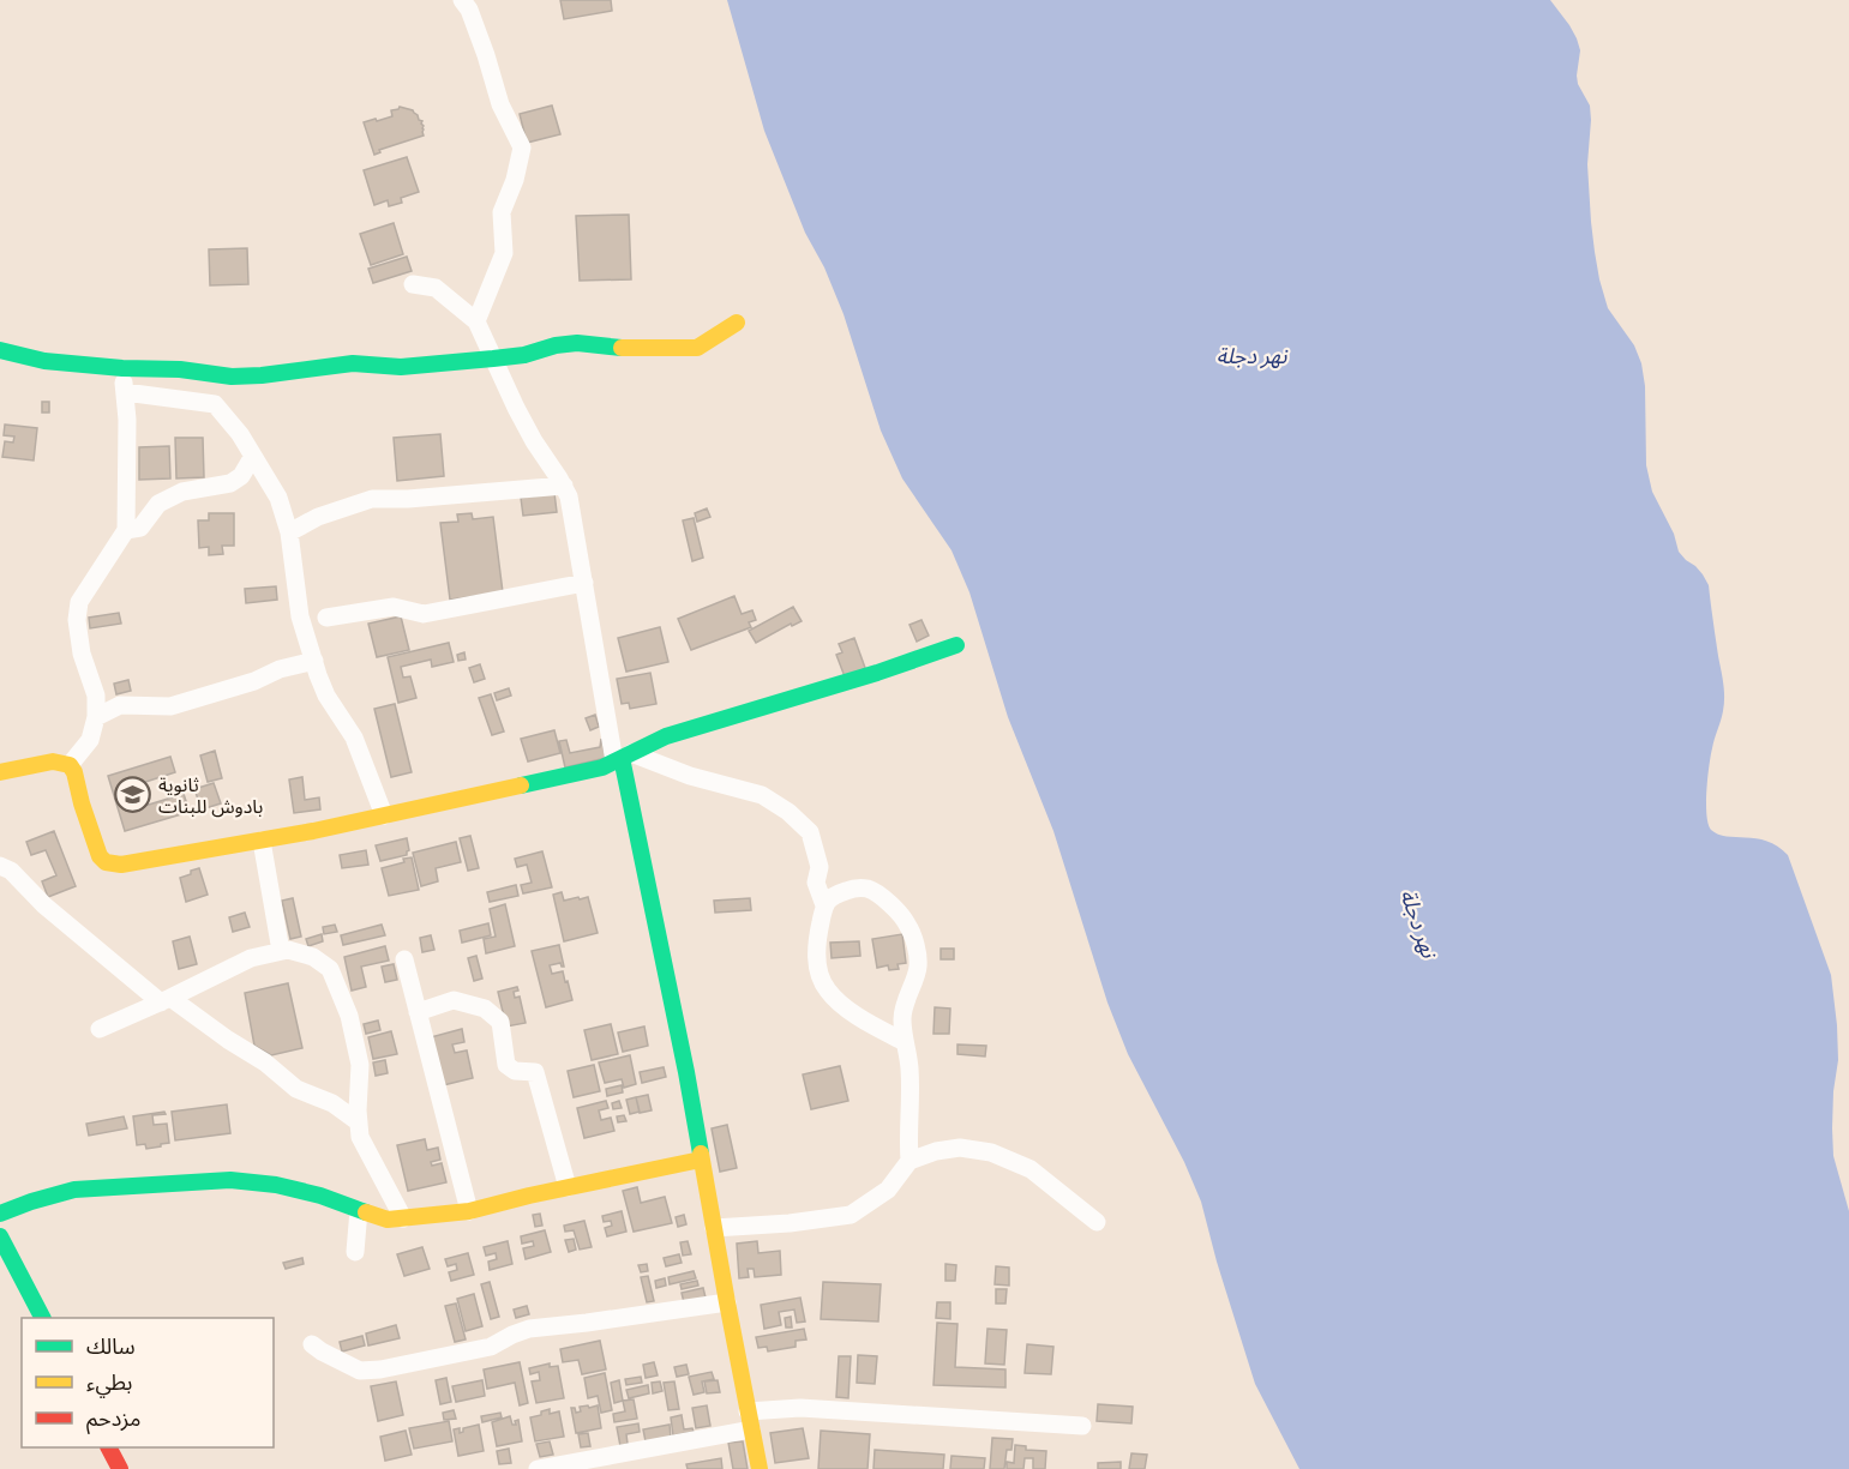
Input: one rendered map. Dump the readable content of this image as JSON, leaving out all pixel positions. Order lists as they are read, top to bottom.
{
  "water": ["نهر دجلة"],
  "places": {
    "school or university": ["ثانوية بادوش للبنات"]
  },
  "legend": ["سالك", "بطيء", "مزدحم"]
}
